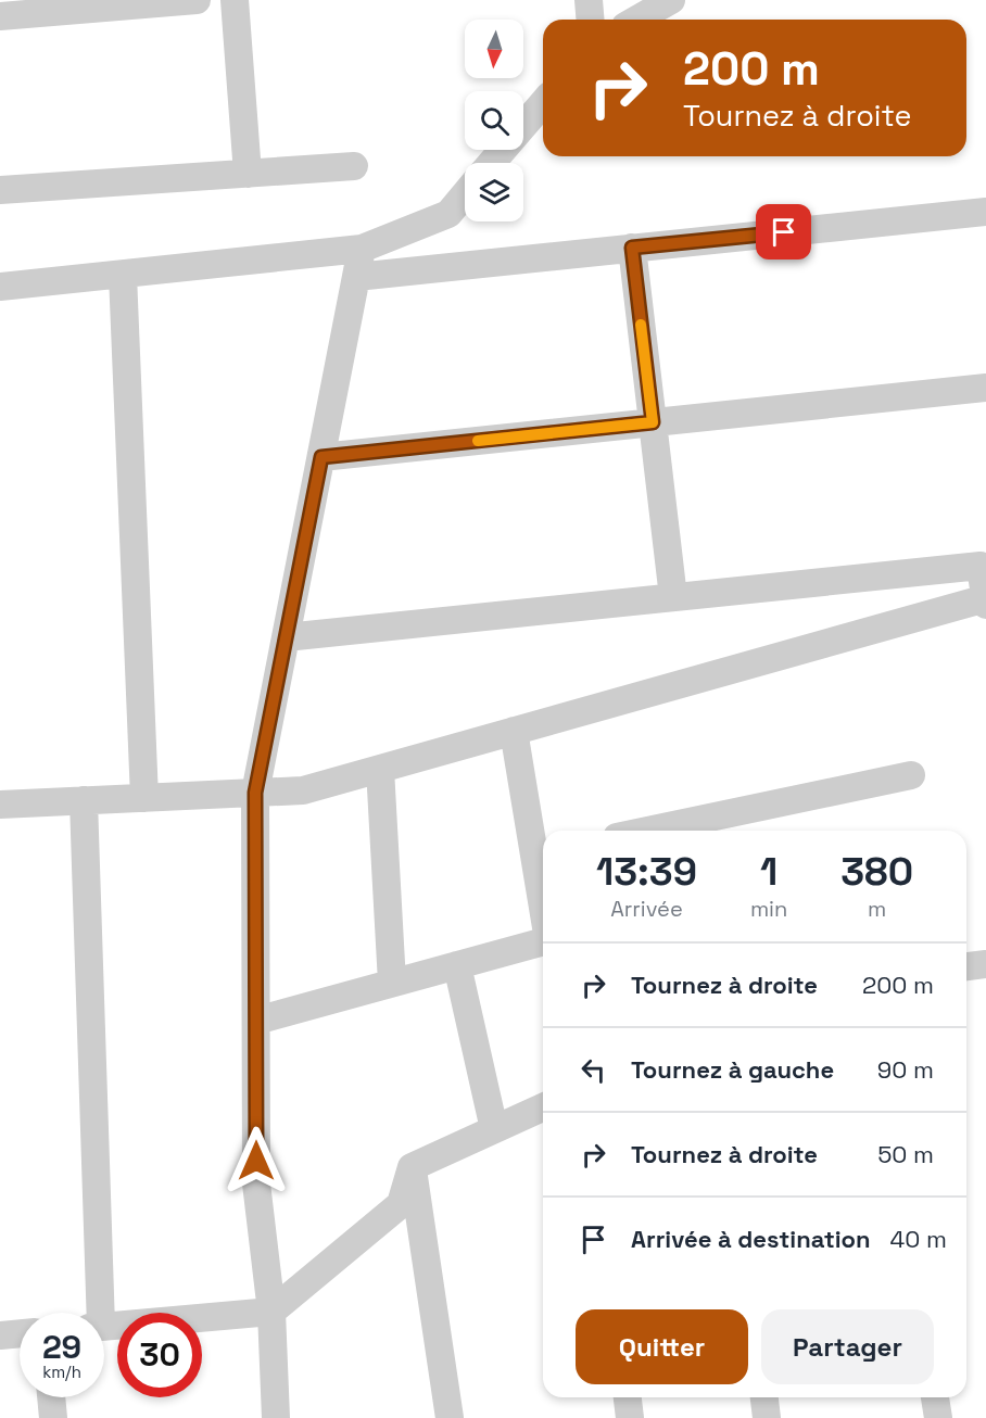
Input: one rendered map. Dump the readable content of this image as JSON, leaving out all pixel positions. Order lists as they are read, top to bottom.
{
  "north": "bottom",
  "page": {
    "turn": ["200 m", "Tournez à droite"],
    "eta": [
      "13:39",
      "Arrivée",
      "1",
      "min",
      "380",
      "m"
    ],
    "list": [
      {
        "name": "Tournez à droite",
        "value": "200 m"
      },
      {
        "name": "Tournez à gauche",
        "value": "90 m"
      },
      {
        "name": "Tournez à droite",
        "value": "50 m"
      },
      {
        "name": "Arrivée à destination",
        "value": "40 m"
      }
    ],
    "buttons": ["Quitter", "Partager"],
    "speed": "29 km/h",
    "limit": "30"
  }
}
